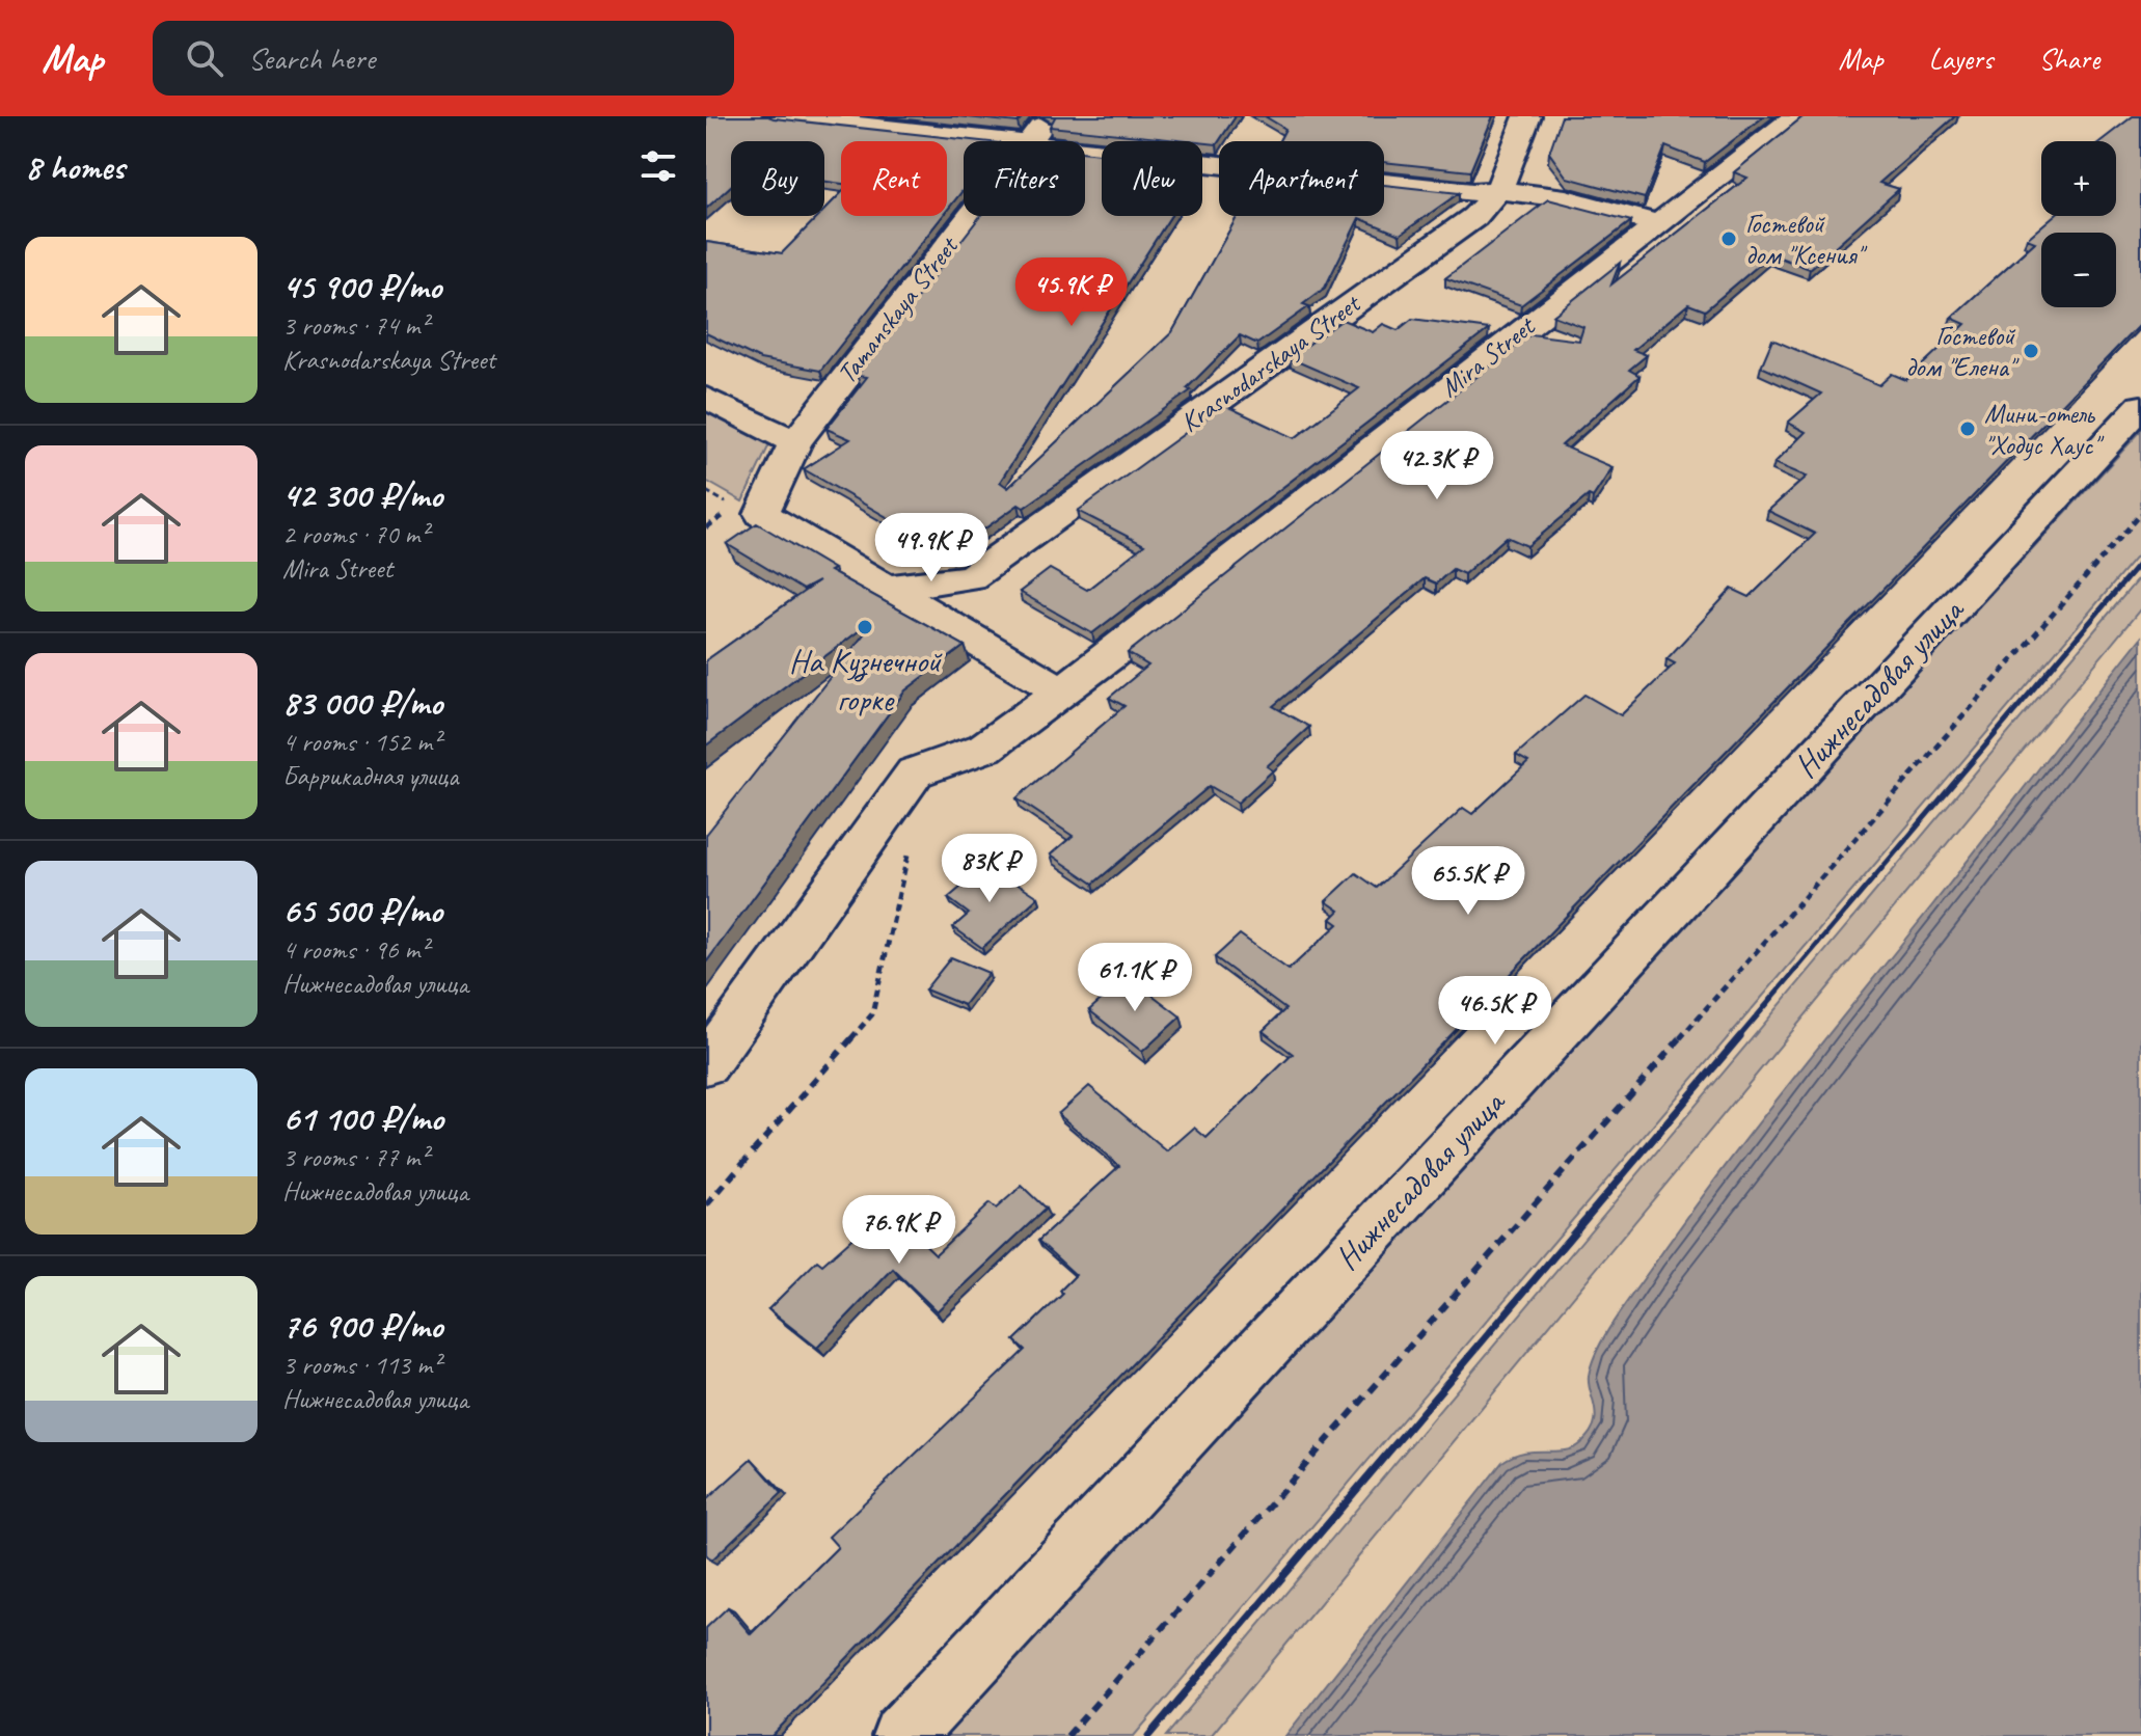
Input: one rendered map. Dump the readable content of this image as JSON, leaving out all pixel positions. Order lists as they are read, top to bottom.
{
  "streets": {
    "street": [
      "Tamanskaya Street",
      "Mira Street",
      "Krasnodarskaya Street",
      "Нижнесадовая улица"
    ]
  },
  "places": [
    "Гостевой дом \"Ксения\"",
    "Гостевой дом \"Елена\"",
    "Мини-отель \"Ходус Хаус\"",
    "На Кузнечной горке"
  ],
  "page": {
    "header": "Map",
    "search": "Search here",
    "nav": ["Map", "Layers", "Share"],
    "heading": "8 homes",
    "map_buttons": ["+", "−"],
    "chip": [
      "Buy",
      "Rent",
      "Filters",
      "New",
      "Apartment"
    ],
    "list": [
      {
        "name": "45 900 ₽/mo",
        "note": "3 rooms · 74 m² · Krasnodarskaya Street"
      },
      {
        "name": "42 300 ₽/mo",
        "note": "2 rooms · 70 m² · Mira Street"
      },
      {
        "name": "83 000 ₽/mo",
        "note": "4 rooms · 152 m² · Баррикадная улица"
      },
      {
        "name": "65 500 ₽/mo",
        "note": "4 rooms · 96 m² · Нижнесадовая улица"
      },
      {
        "name": "61 100 ₽/mo",
        "note": "3 rooms · 77 m² · Нижнесадовая улица"
      },
      {
        "name": "76 900 ₽/mo",
        "note": "3 rooms · 113 m² · Нижнесадовая улица"
      }
    ],
    "price": [
      "45.9K ₽",
      "42.3K ₽",
      "49.9K ₽",
      "83K ₽",
      "65.5K ₽",
      "61.1K ₽",
      "46.5K ₽",
      "76.9K ₽"
    ]
  }
}
